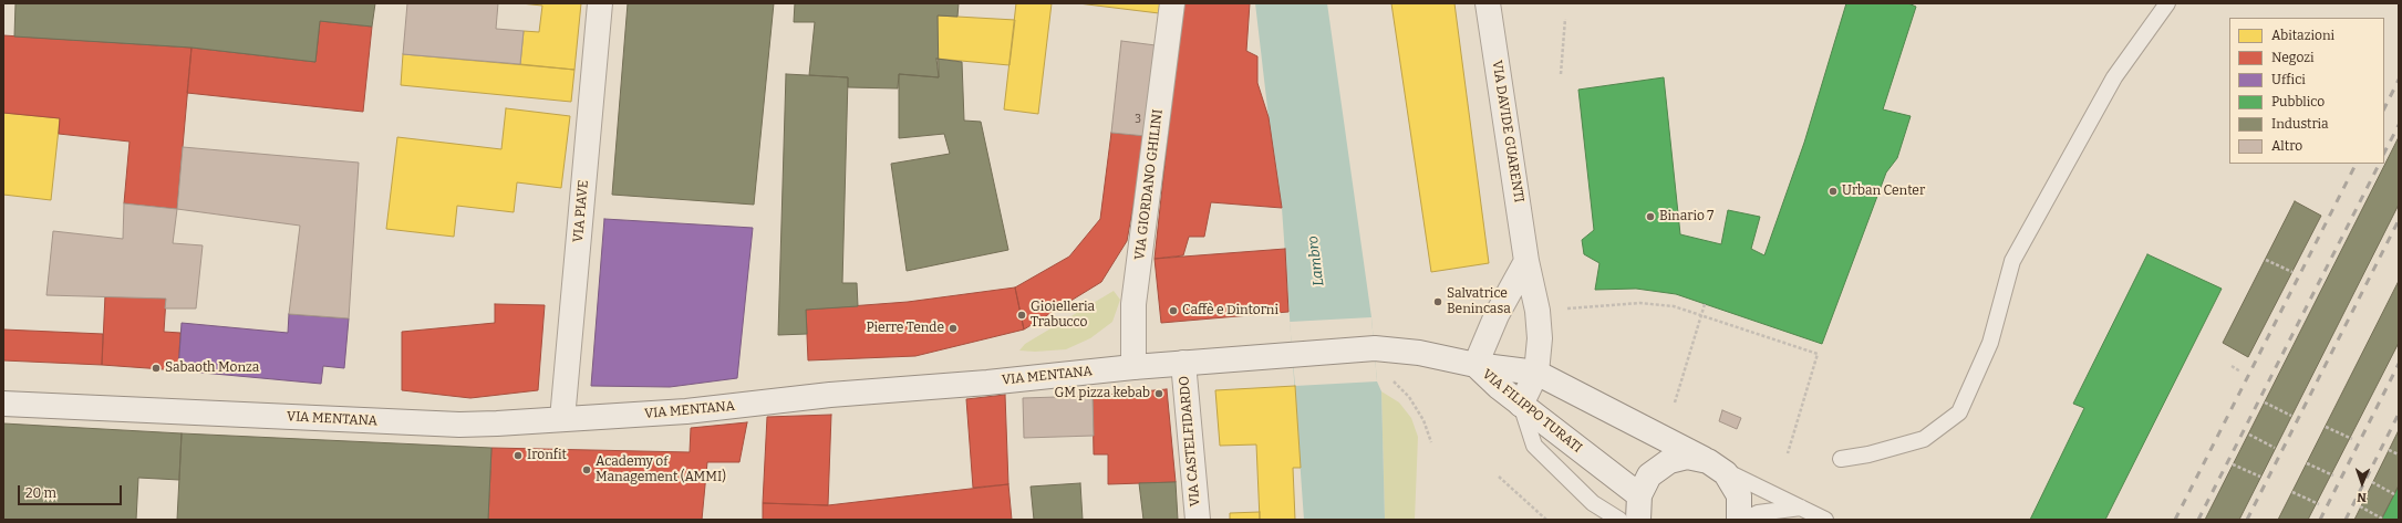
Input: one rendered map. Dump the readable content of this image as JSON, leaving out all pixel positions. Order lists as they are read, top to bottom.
{
  "streets": {
    "street": [
      "VIA DAVIDE GUARENTI",
      "VIA GIORDANO GHILINI",
      "VIA PIAVE",
      "VIA MENTANA",
      "VIA FILIPPO TURATI",
      "VIA CASTELFIDARDO"
    ]
  },
  "crossings": [
    ["VIA DAVIDE GUARENTI", "VIA FILIPPO TURATI"],
    ["VIA GIORDANO GHILINI", "VIA MENTANA"],
    ["VIA PIAVE", "VIA MENTANA"],
    ["VIA MENTANA", "VIA FILIPPO TURATI"],
    ["VIA MENTANA", "VIA CASTELFIDARDO"]
  ],
  "water": ["Lambro"],
  "places": [
    "Urban Center",
    "Binario 7",
    "Salvatrice Benincasa",
    "Caffè e Dintorni",
    "Gioielleria Trabucco",
    "Pierre Tende",
    "Sabaoth Monza",
    "GM pizza kebab",
    "Ironfit",
    "Academy of Management (AMMI)"
  ],
  "house_numbers": ["3"],
  "legend": [
    "Abitazioni",
    "Negozi",
    "Uffici",
    "Pubblico",
    "Industria",
    "Altro"
  ],
  "scale_bar": "20 m",
  "north": "bottom"
}
